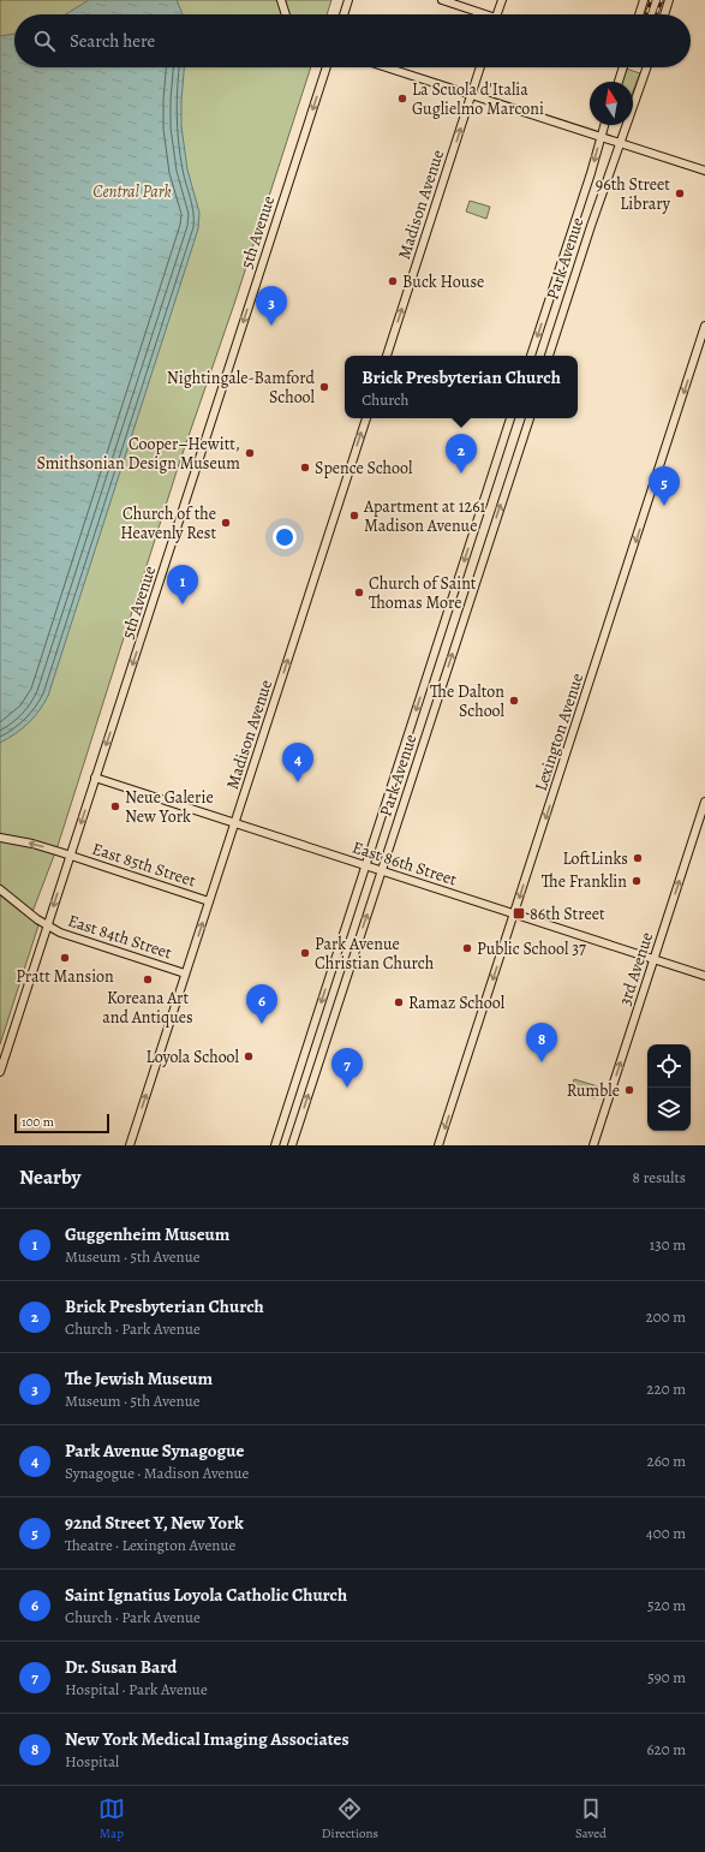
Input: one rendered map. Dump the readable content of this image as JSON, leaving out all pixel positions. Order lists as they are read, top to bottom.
{
  "streets": {
    "main road": [
      "Madison Avenue",
      "5th Avenue",
      "Park Avenue",
      "Lexington Avenue",
      "East 86th Street",
      "East 85th Street",
      "East 84th Street",
      "3rd Avenue"
    ]
  },
  "crossings": [
    ["Madison Avenue", "East 86th Street"],
    ["Madison Avenue", "East 85th Street"],
    ["Madison Avenue", "East 84th Street"],
    ["5th Avenue", "East 86th Street"],
    ["5th Avenue", "East 85th Street"],
    ["5th Avenue", "East 84th Street"],
    ["Park Avenue", "East 86th Street"],
    ["Lexington Avenue", "East 86th Street"],
    ["East 86th Street", "3rd Avenue"]
  ],
  "one_way": [
    "Madison Avenue",
    "5th Avenue",
    "Lexington Avenue",
    "3rd Avenue"
  ],
  "parks": ["Central Park"],
  "places": {
    "other": [
      "La Scuola d'Italia Guglielmo Marconi",
      "96th Street Library",
      "Buck House",
      "Nightingale-Bamford School",
      "Cooper–Hewitt, Smithsonian Design Museum",
      "Spence School",
      "Apartment at 1261 Madison Avenue",
      "Church of the Heavenly Rest",
      "Church of Saint Thomas More",
      "The Dalton School",
      "Neue Galerie New York",
      "LoftLinks",
      "The Franklin",
      "Public School 37",
      "Park Avenue Christian Church",
      "Pratt Mansion",
      "Koreana Art and Antiques",
      "Ramaz School",
      "Loyola School",
      "Rumble"
    ],
    "transit": ["86th Street"]
  },
  "scale_bar": "100 m",
  "north": "top",
  "page": {
    "search": "Search here",
    "pins": [
      "3",
      "2",
      "5",
      "1",
      "4",
      "6",
      "8",
      "7"
    ],
    "popup": ["Brick Presbyterian Church", "Church"],
    "scale": "100 m",
    "heading": ["Nearby", "8 results"],
    "list": [
      {
        "mark": "1",
        "name": "Guggenheim Museum",
        "note": "Museum · 5th Avenue",
        "value": "130 m"
      },
      {
        "mark": "2",
        "name": "Brick Presbyterian Church",
        "note": "Church · Park Avenue",
        "value": "200 m"
      },
      {
        "mark": "3",
        "name": "The Jewish Museum",
        "note": "Museum · 5th Avenue",
        "value": "220 m"
      },
      {
        "mark": "4",
        "name": "Park Avenue Synagogue",
        "note": "Synagogue · Madison Avenue",
        "value": "260 m"
      },
      {
        "mark": "5",
        "name": "92nd Street Y, New York",
        "note": "Theatre · Lexington Avenue",
        "value": "400 m"
      },
      {
        "mark": "6",
        "name": "Saint Ignatius Loyola Catholic Church",
        "note": "Church · Park Avenue",
        "value": "520 m"
      },
      {
        "mark": "7",
        "name": "Dr. Susan Bard",
        "note": "Hospital · Park Avenue",
        "value": "590 m"
      },
      {
        "mark": "8",
        "name": "New York Medical Imaging Associates",
        "note": "Hospital",
        "value": "620 m"
      }
    ],
    "nav": ["Map", "Directions", "Saved"]
  }
}
